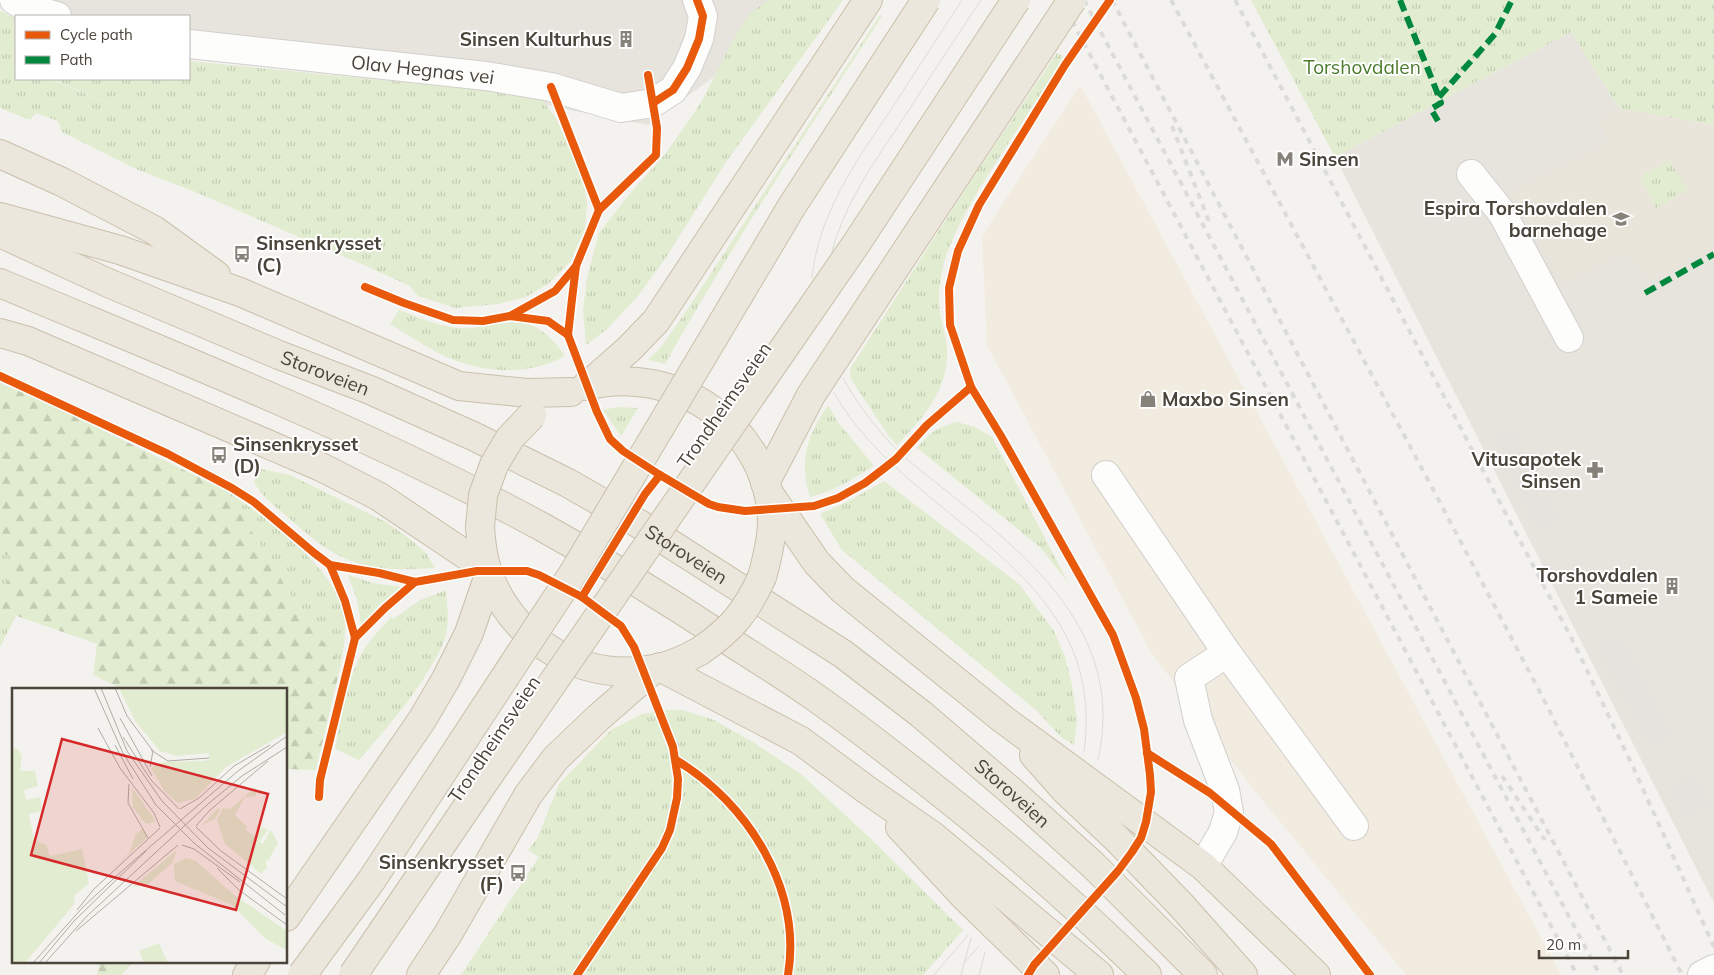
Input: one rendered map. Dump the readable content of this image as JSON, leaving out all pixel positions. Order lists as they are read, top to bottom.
{
  "streets": {
    "highway": ["Storoveien", "Trondheimsveien"],
    "street": ["Olav Hegnas vei"]
  },
  "parks": ["Torshovdalen"],
  "places": {
    "building": ["Sinsen Kulturhus", "Torshovdalen 1 Sameie"],
    "metro station": ["Sinsen"],
    "school or university": ["Espira Torshovdalen barnehage"],
    "bus stop": ["Sinsenkrysset (C)", "Sinsenkrysset (D)", "Sinsenkrysset (F)"],
    "shop": ["Maxbo Sinsen"],
    "pharmacy": ["Vitusapotek Sinsen"]
  },
  "legend": ["Cycle path", "Path"],
  "scale_bar": "20 m"
}
